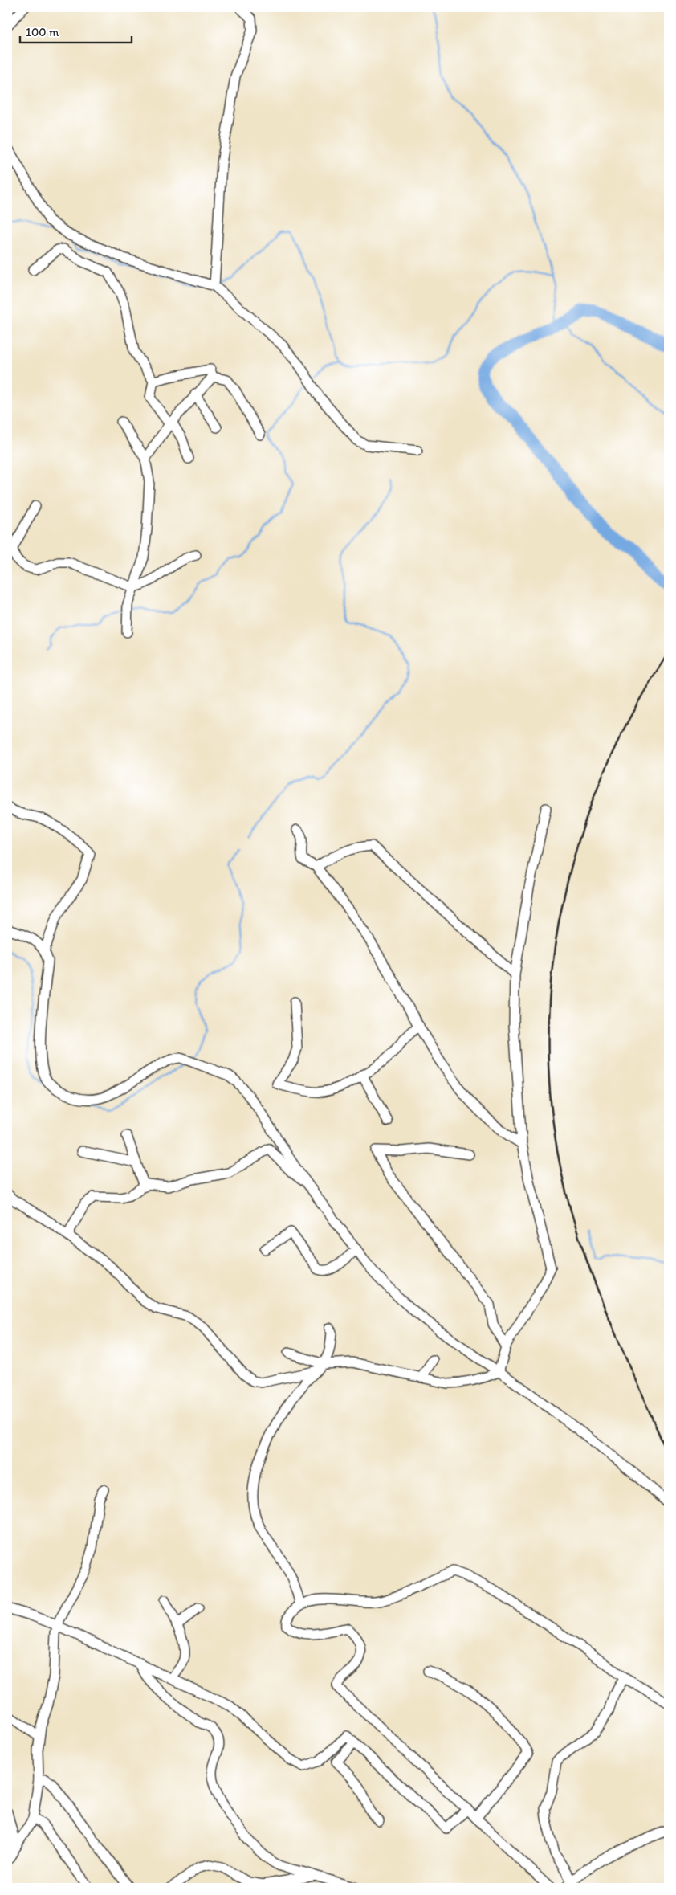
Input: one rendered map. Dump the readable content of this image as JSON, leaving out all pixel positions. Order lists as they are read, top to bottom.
{
  "scale_bar": "100 m"
}
